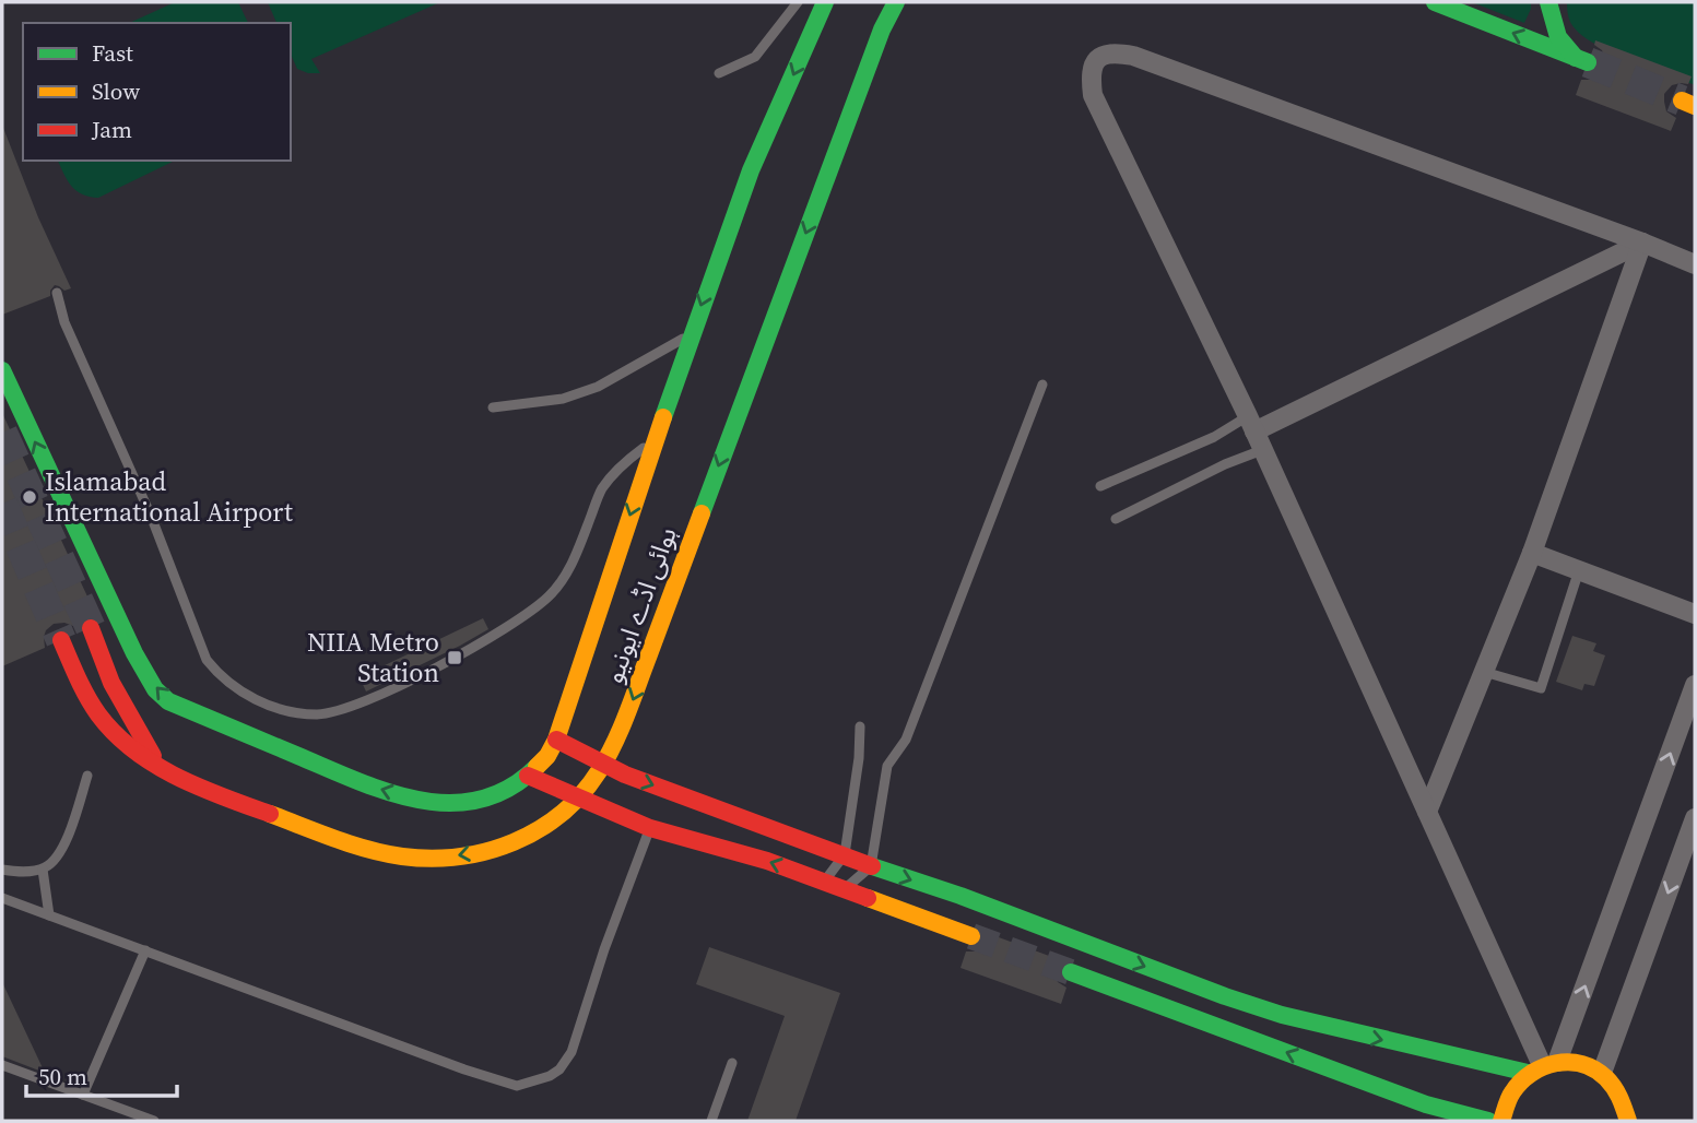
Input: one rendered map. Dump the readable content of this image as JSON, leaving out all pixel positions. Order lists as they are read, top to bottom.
{
  "streets": {
    "main road": ["ہوائی اڈے ایونیو"]
  },
  "places": {
    "other": ["Islamabad International Airport"],
    "transit": ["NIIA Metro Station"]
  },
  "legend": ["Fast", "Slow", "Jam"],
  "scale_bar": "50 m"
}
